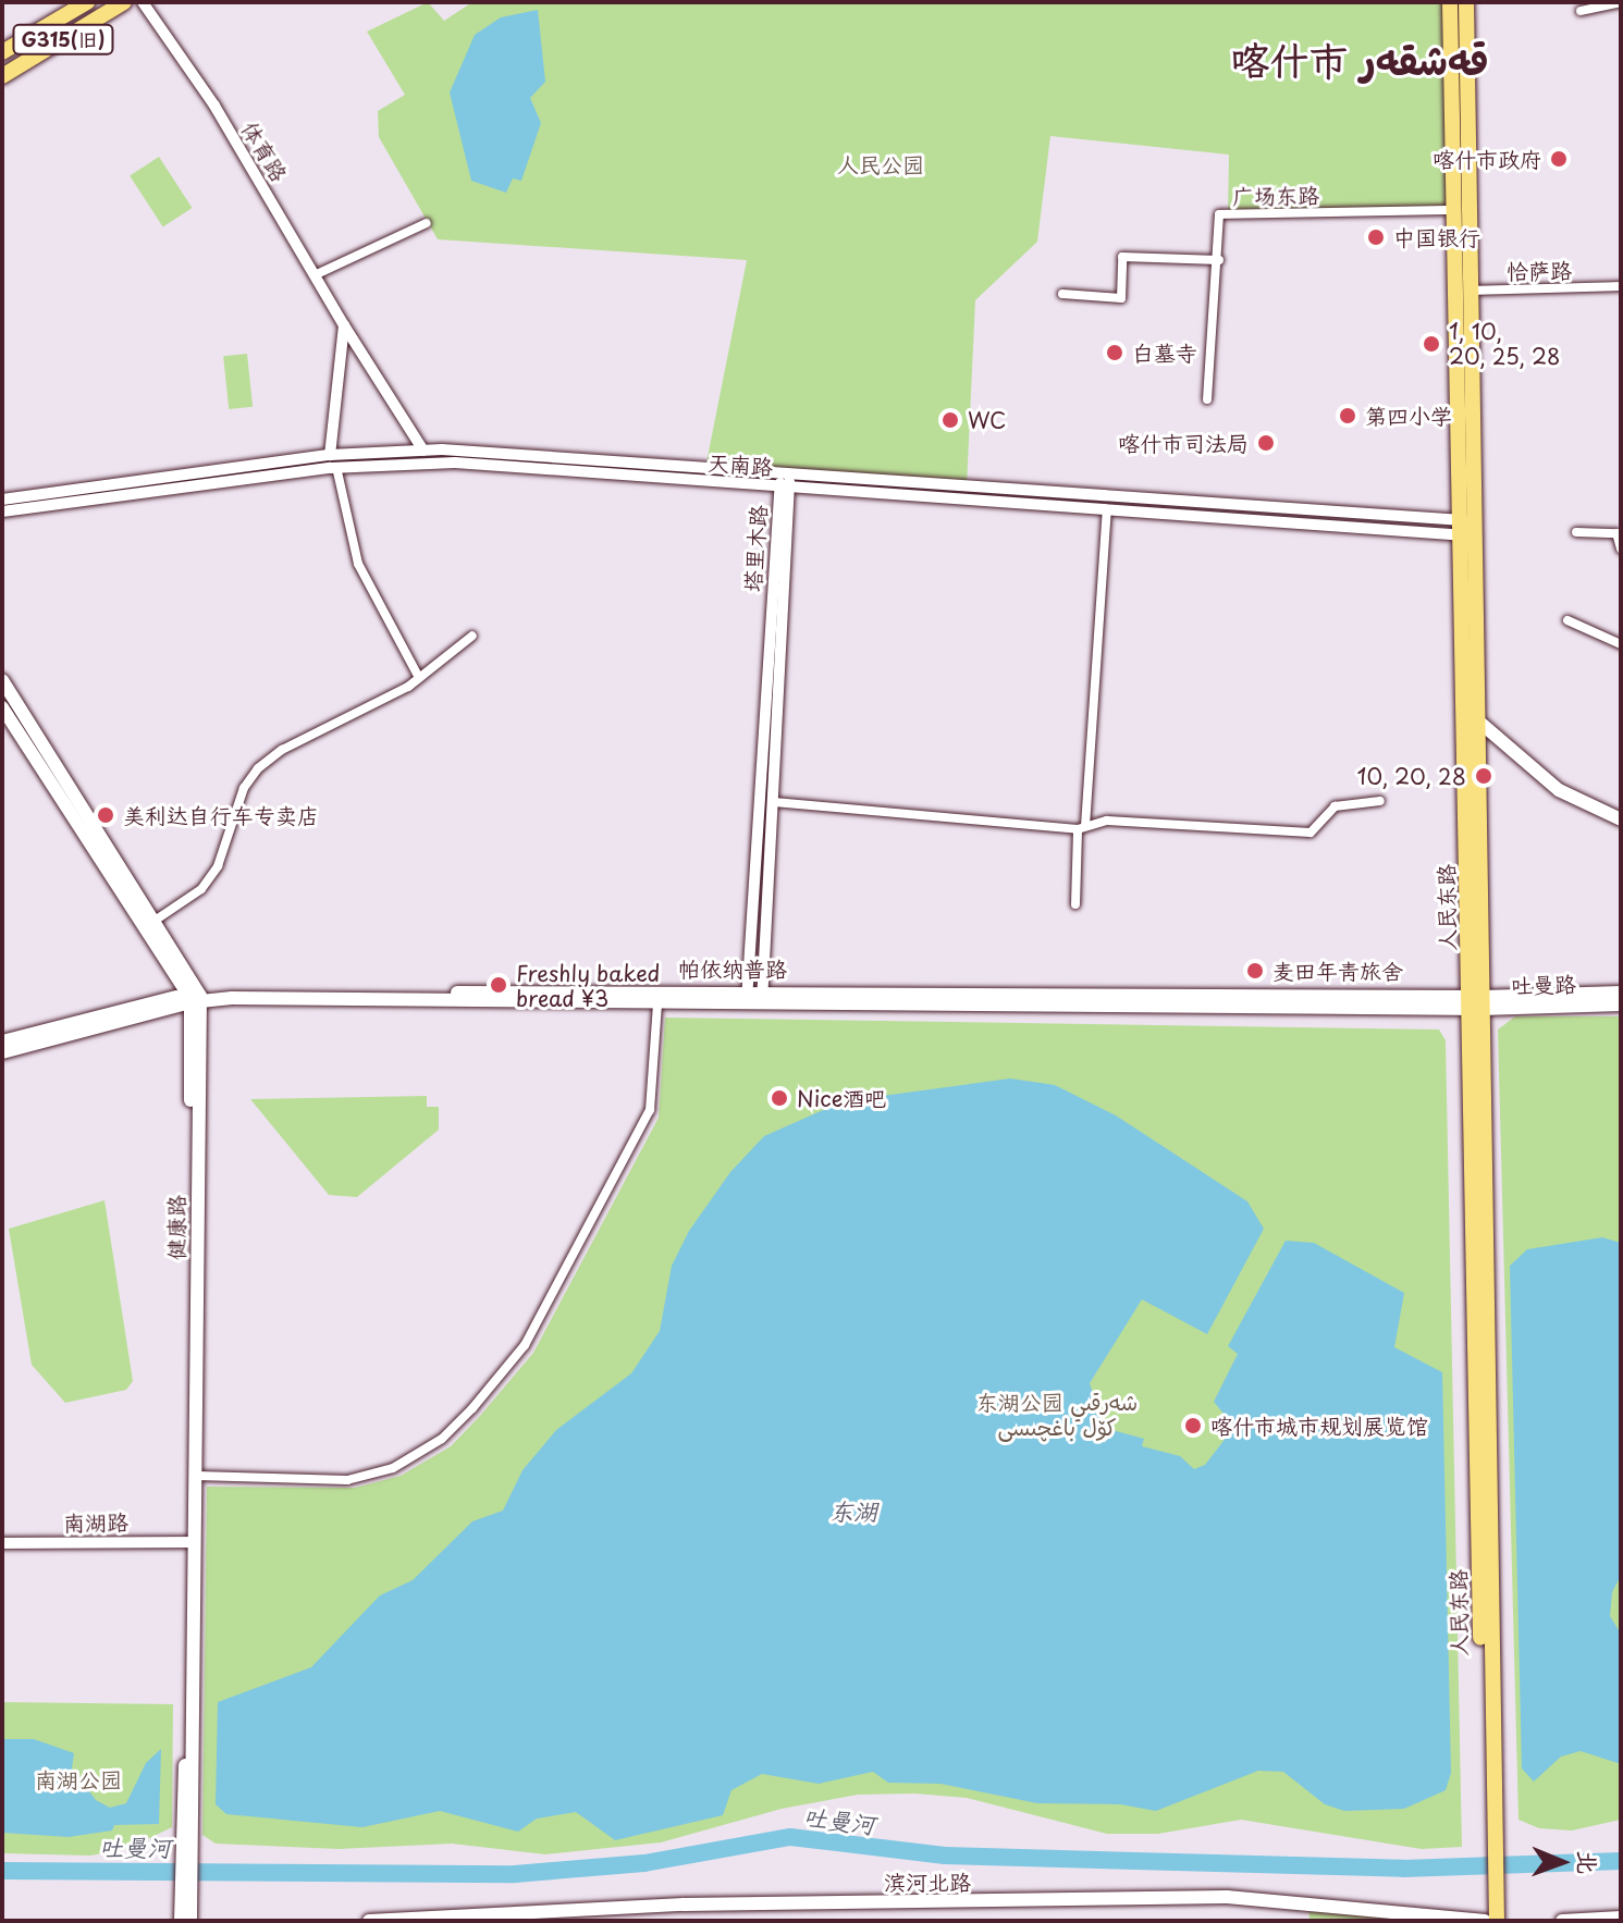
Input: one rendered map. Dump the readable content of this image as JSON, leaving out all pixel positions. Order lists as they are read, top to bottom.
{
  "streets": {
    "main road": [
      "G315(旧)",
      "人民东路",
      "帕依纳普路",
      "吐曼路",
      "健康路",
      "滨河北路"
    ],
    "street": [
      "体育路",
      "广场东路",
      "恰萨路",
      "天南路",
      "塔里木路",
      "南湖路"
    ]
  },
  "crossings": [
    ["体育路", "天南路"],
    ["广场东路", "人民东路"],
    ["恰萨路", "人民东路"],
    ["天南路", "塔里木路"],
    ["天南路", "人民东路"],
    ["塔里木路", "帕依纳普路"],
    ["人民东路", "帕依纳普路"],
    ["人民东路", "吐曼路"],
    ["帕依纳普路", "吐曼路"],
    ["帕依纳普路", "健康路"],
    ["健康路", "南湖路"]
  ],
  "districts": ["喀什市 قەشقەر"],
  "water": ["东湖", "吐曼河"],
  "parks": ["人民公园", "东湖公园 شەرقىي كۆل باغچىسى", "南湖公园"],
  "places": [
    "喀什市政府",
    "中国银行",
    "1, 10, 20, 25, 28",
    "白墓寺",
    "第四小学",
    "WC",
    "喀什市司法局",
    "10, 20, 28",
    "美利达自行车专卖店",
    "麦田年青旅舍",
    "Freshly baked bread ¥3",
    "Nice酒吧",
    "喀什市城市规划展览馆"
  ],
  "north": "right"
}
